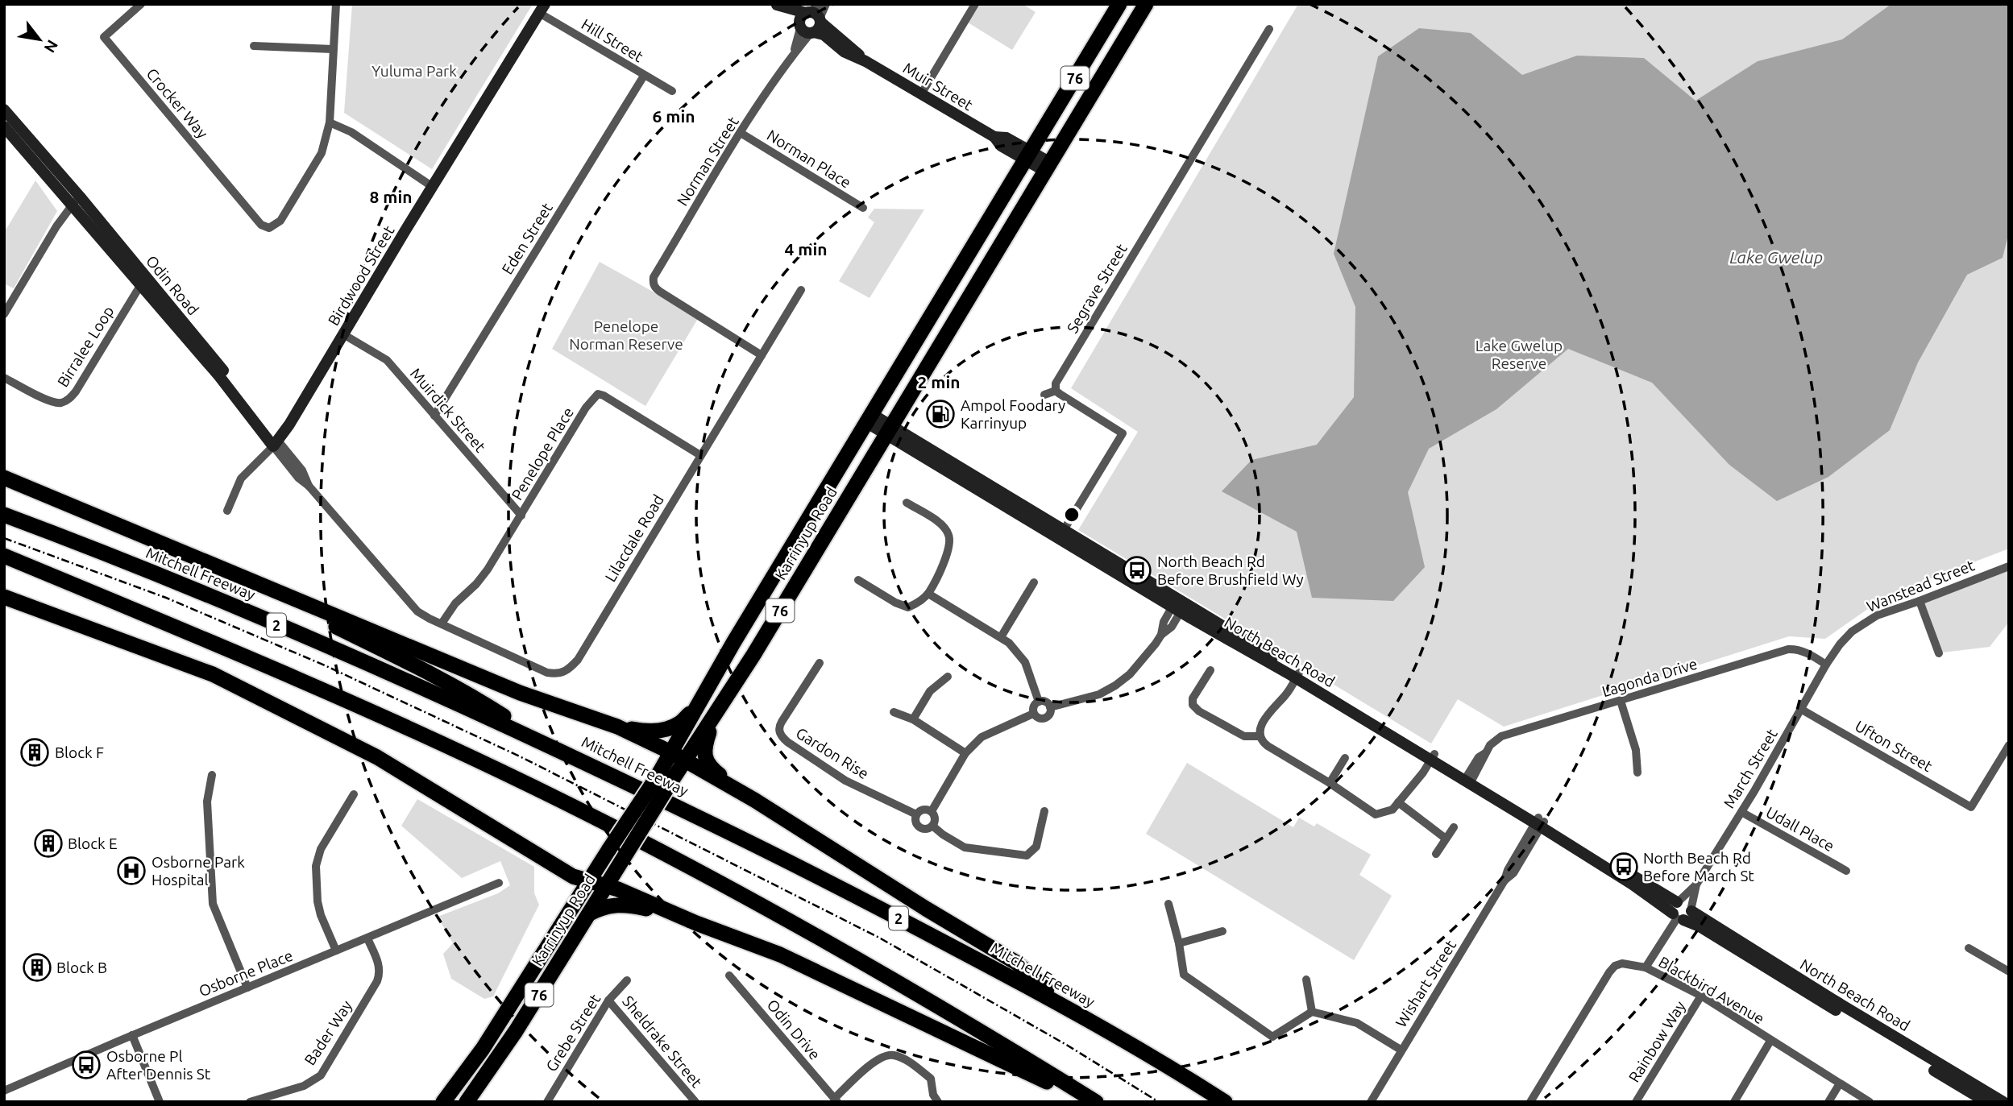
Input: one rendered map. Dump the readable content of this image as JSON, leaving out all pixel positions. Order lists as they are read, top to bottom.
{
  "streets": {
    "highway": [
      "76",
      "Karrinyup Road",
      "Mitchell Freeway",
      "2"
    ],
    "main road": [
      "Muir Street",
      "Birdwood Street",
      "Odin Road",
      "North Beach Road"
    ],
    "street": [
      "Hill Street",
      "Crocker Way",
      "Norman Place",
      "Norman Street",
      "Eden Street",
      "Segrave Street",
      "Birralee Loop",
      "Muirdick Street",
      "Penelope Place",
      "Lilacdale Road",
      "Wanstead Street",
      "Lagonda Drive",
      "Ufton Street",
      "Gardon Rise",
      "March Street",
      "Udall Place",
      "Osborne Place",
      "Wishart Street",
      "Blackbird Avenue",
      "Odin Drive",
      "Bader Way",
      "Grebe Street",
      "Sheldrake Street",
      "Rainbow Way"
    ]
  },
  "crossings": [
    ["Hill Street", "Eden Street"],
    ["Hill Street", "Birdwood Street"],
    ["Muir Street", "Norman Street"],
    ["Muir Street", "Karrinyup Road"],
    ["Norman Place", "Norman Street"],
    ["Norman Street", "Lilacdale Road"],
    ["Eden Street", "Muirdick Street"],
    ["Birdwood Street", "Odin Road"],
    ["Birdwood Street", "Muirdick Street"],
    ["Odin Road", "Birralee Loop"],
    ["Odin Road", "Lilacdale Road"],
    ["Muirdick Street", "Penelope Place"],
    ["Penelope Place", "Lilacdale Road"],
    ["Karrinyup Road", "North Beach Road"],
    ["Wanstead Street", "Lagonda Drive"],
    ["Wanstead Street", "March Street"],
    ["North Beach Road", "Lagonda Drive"],
    ["North Beach Road", "March Street"],
    ["North Beach Road", "Wishart Street"],
    ["Lagonda Drive", "March Street"],
    ["Ufton Street", "March Street"],
    ["March Street", "Udall Place"],
    ["March Street", "Blackbird Avenue"],
    ["Osborne Place", "Bader Way"],
    ["Blackbird Avenue", "Rainbow Way"],
    ["Grebe Street", "Sheldrake Street"]
  ],
  "water": ["Lake Gwelup"],
  "parks": ["Yuluma Park", "Penelope Norman Reserve", "Lake Gwelup Reserve"],
  "places": {
    "fuel station": ["Ampol Foodary Karrinyup"],
    "bus stop": ["North Beach Rd Before Brushfield Wy", "North Beach Rd Before March St", "Osborne Pl After Dennis St"],
    "building": ["Block F", "Block E", "Block B"],
    "hospital": ["Osborne Park Hospital"]
  },
  "north": "bottom right",
  "rings": [
    "6 min",
    "8 min",
    "4 min",
    "2 min"
  ]
}
